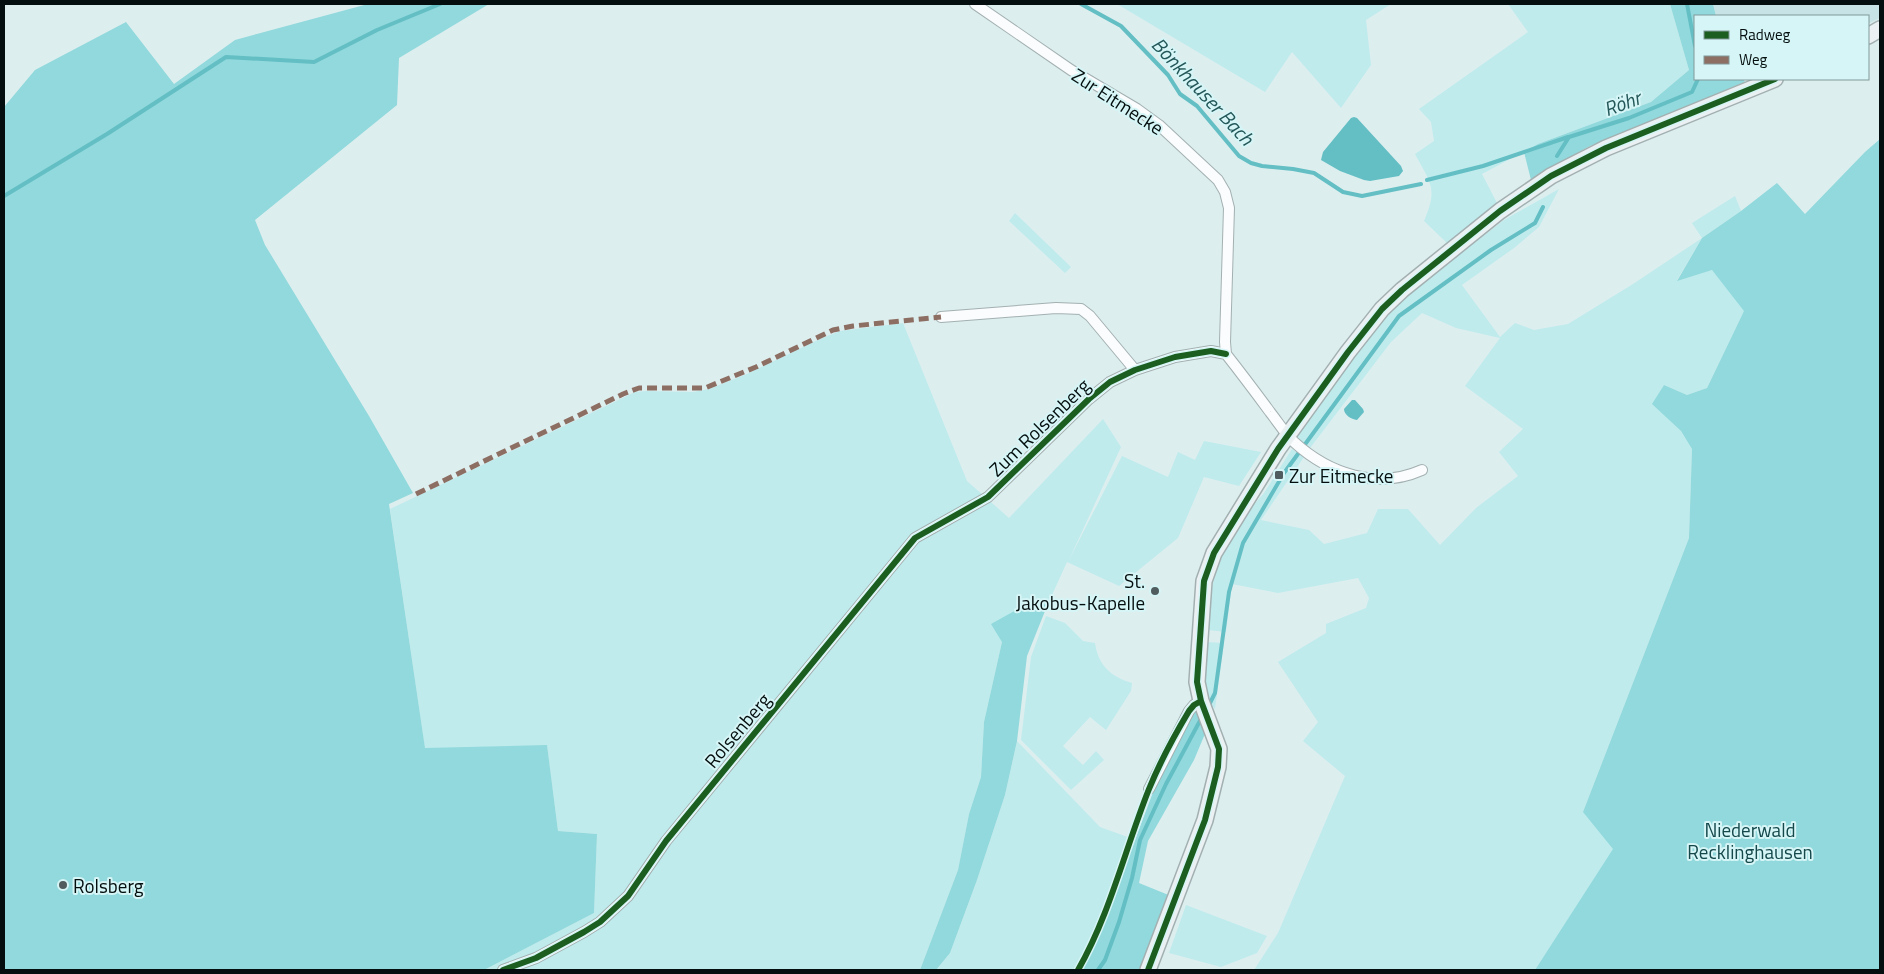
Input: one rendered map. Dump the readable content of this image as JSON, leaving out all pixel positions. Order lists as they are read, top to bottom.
{
  "streets": {
    "street": ["Zur Eitmecke", "Zum Rolsenberg", "Rolsenberg"]
  },
  "crossings": [
    ["Zur Eitmecke", "Zum Rolsenberg"],
    ["Zum Rolsenberg", "Rolsenberg"]
  ],
  "water": ["Bönkhauser Bach", "Röhr"],
  "parks": ["Niederwald Recklinghausen"],
  "places": {
    "transit": ["Zur Eitmecke"],
    "other": ["St. Jakobus-Kapelle", "Rolsberg"]
  },
  "legend": ["Radweg", "Weg"]
}
